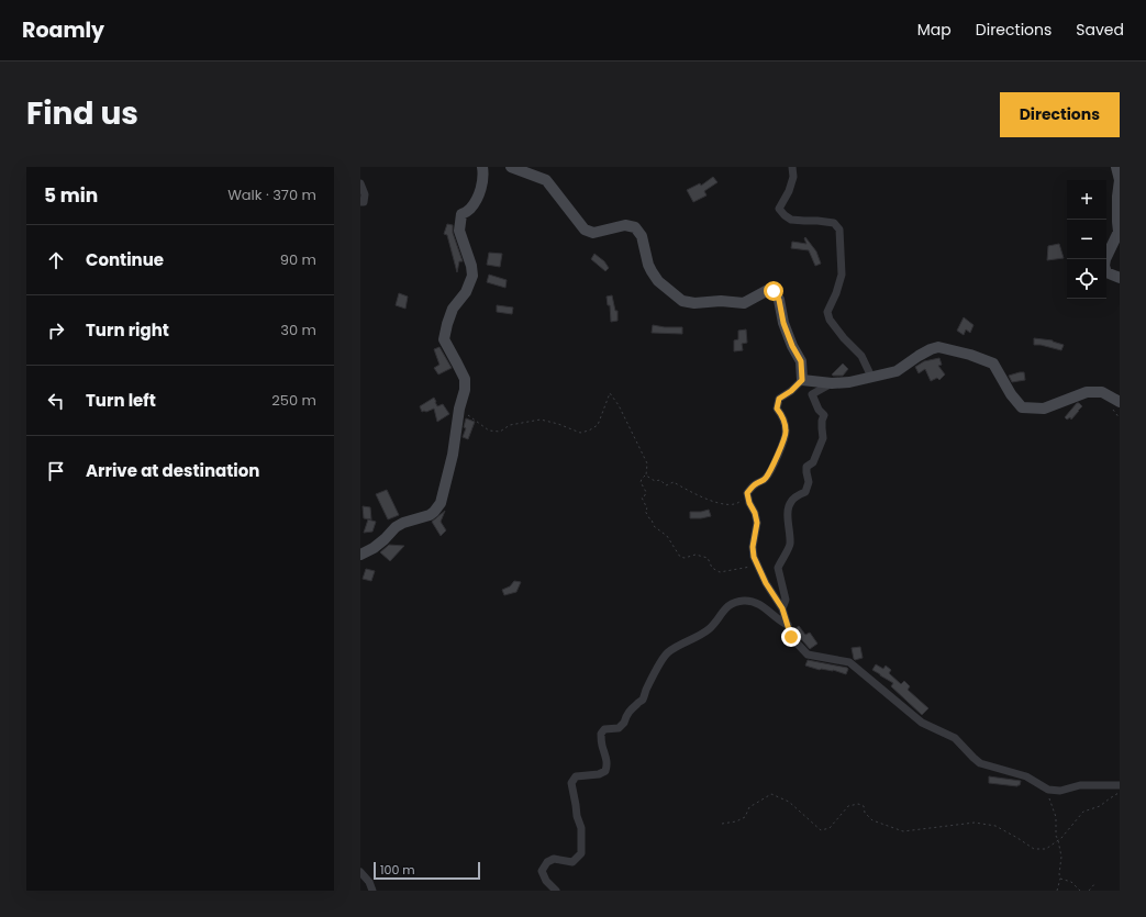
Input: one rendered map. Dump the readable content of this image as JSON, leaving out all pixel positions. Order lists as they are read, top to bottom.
{
  "scale_bar": "100 m",
  "page": {
    "header": "Roamly",
    "nav": ["Map", "Directions", "Saved"],
    "title": "Find us",
    "buttons": "Directions",
    "heading": ["5 min", "Walk · 370 m"],
    "map_buttons": ["+", "−"],
    "list": [
      ["Continue", "90 m"],
      ["Turn right", "30 m"],
      ["Turn left", "250 m"],
      "Arrive at destination"
    ],
    "scale": "100 m"
  }
}
